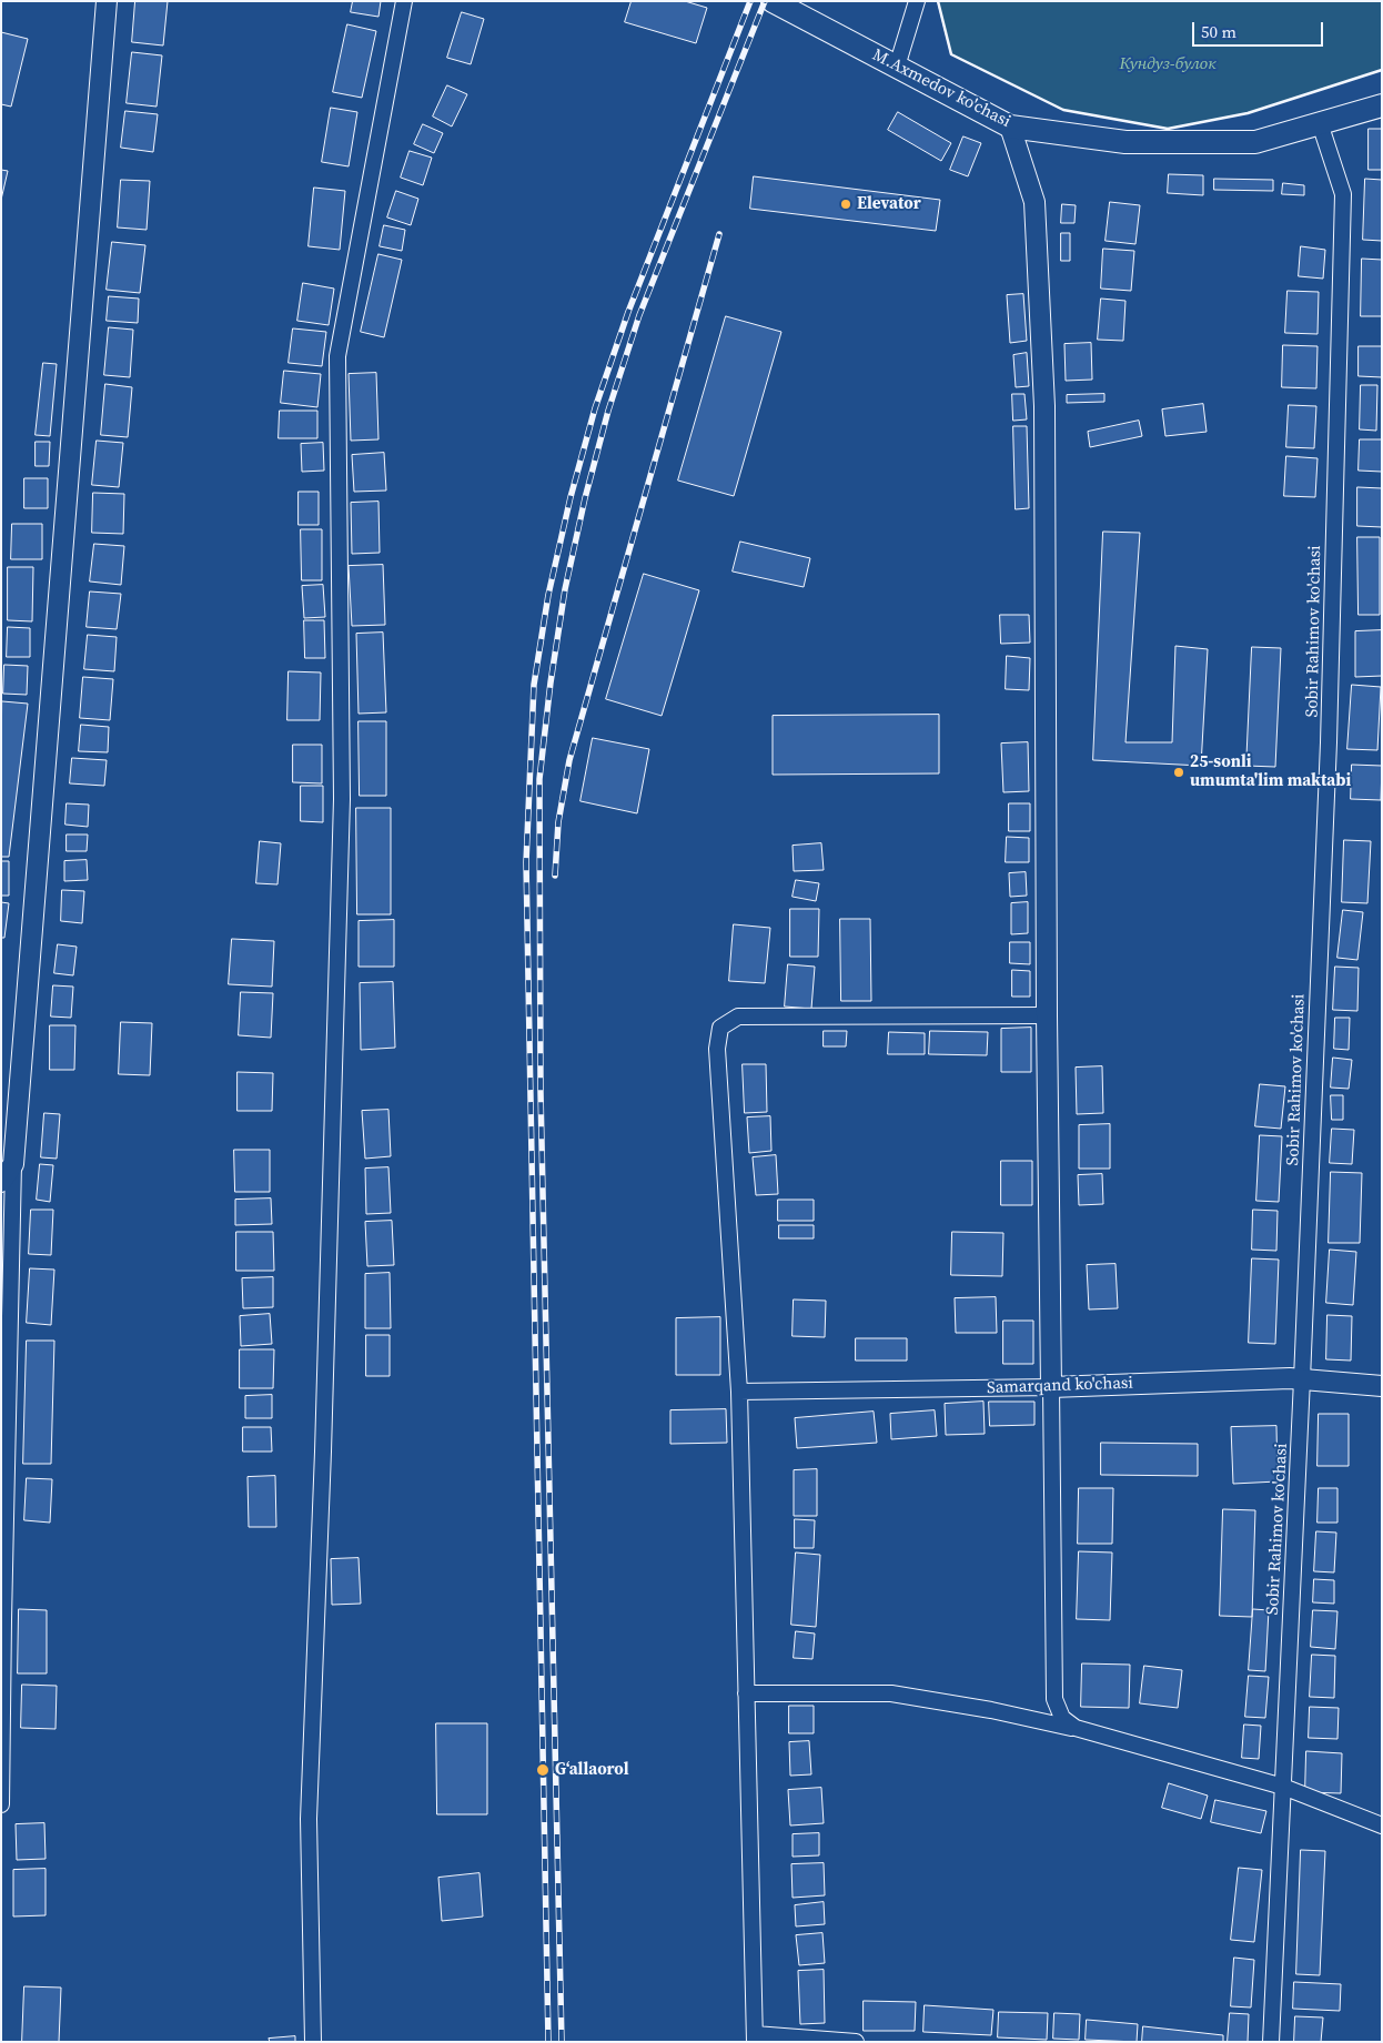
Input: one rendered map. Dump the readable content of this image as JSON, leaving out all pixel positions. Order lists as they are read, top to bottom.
{
  "streets": {
    "main road": ["M.Axmedov ko'chasi"],
    "street": ["Sobir Rahimov ko'chasi", "Samarqand ko'chasi"]
  },
  "crossings": [
    ["M.Axmedov ko'chasi", "Sobir Rahimov ko'chasi"],
    ["Sobir Rahimov ko'chasi", "Samarqand ko'chasi"]
  ],
  "parks": ["Кундуз-булок"],
  "places": ["Elevator", "25-sonli umumta'lim maktabi", "Gʻallaorol"],
  "scale_bar": "50 m"
}
